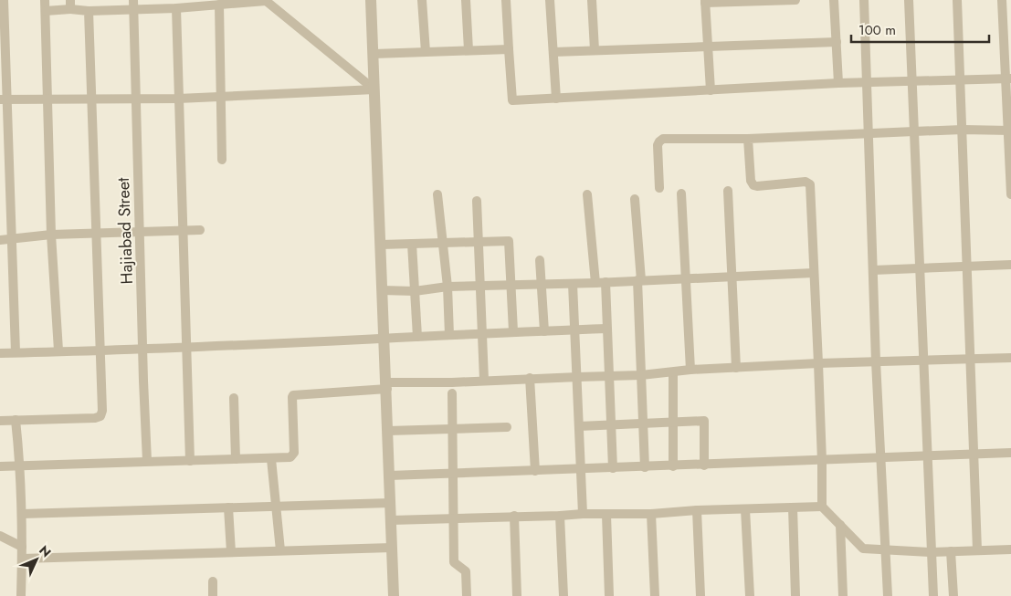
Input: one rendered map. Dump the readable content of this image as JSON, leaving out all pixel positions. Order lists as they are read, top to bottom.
{
  "streets": {
    "street": ["Hajiabad Street"]
  },
  "scale_bar": "100 m",
  "north": "top right"
}
